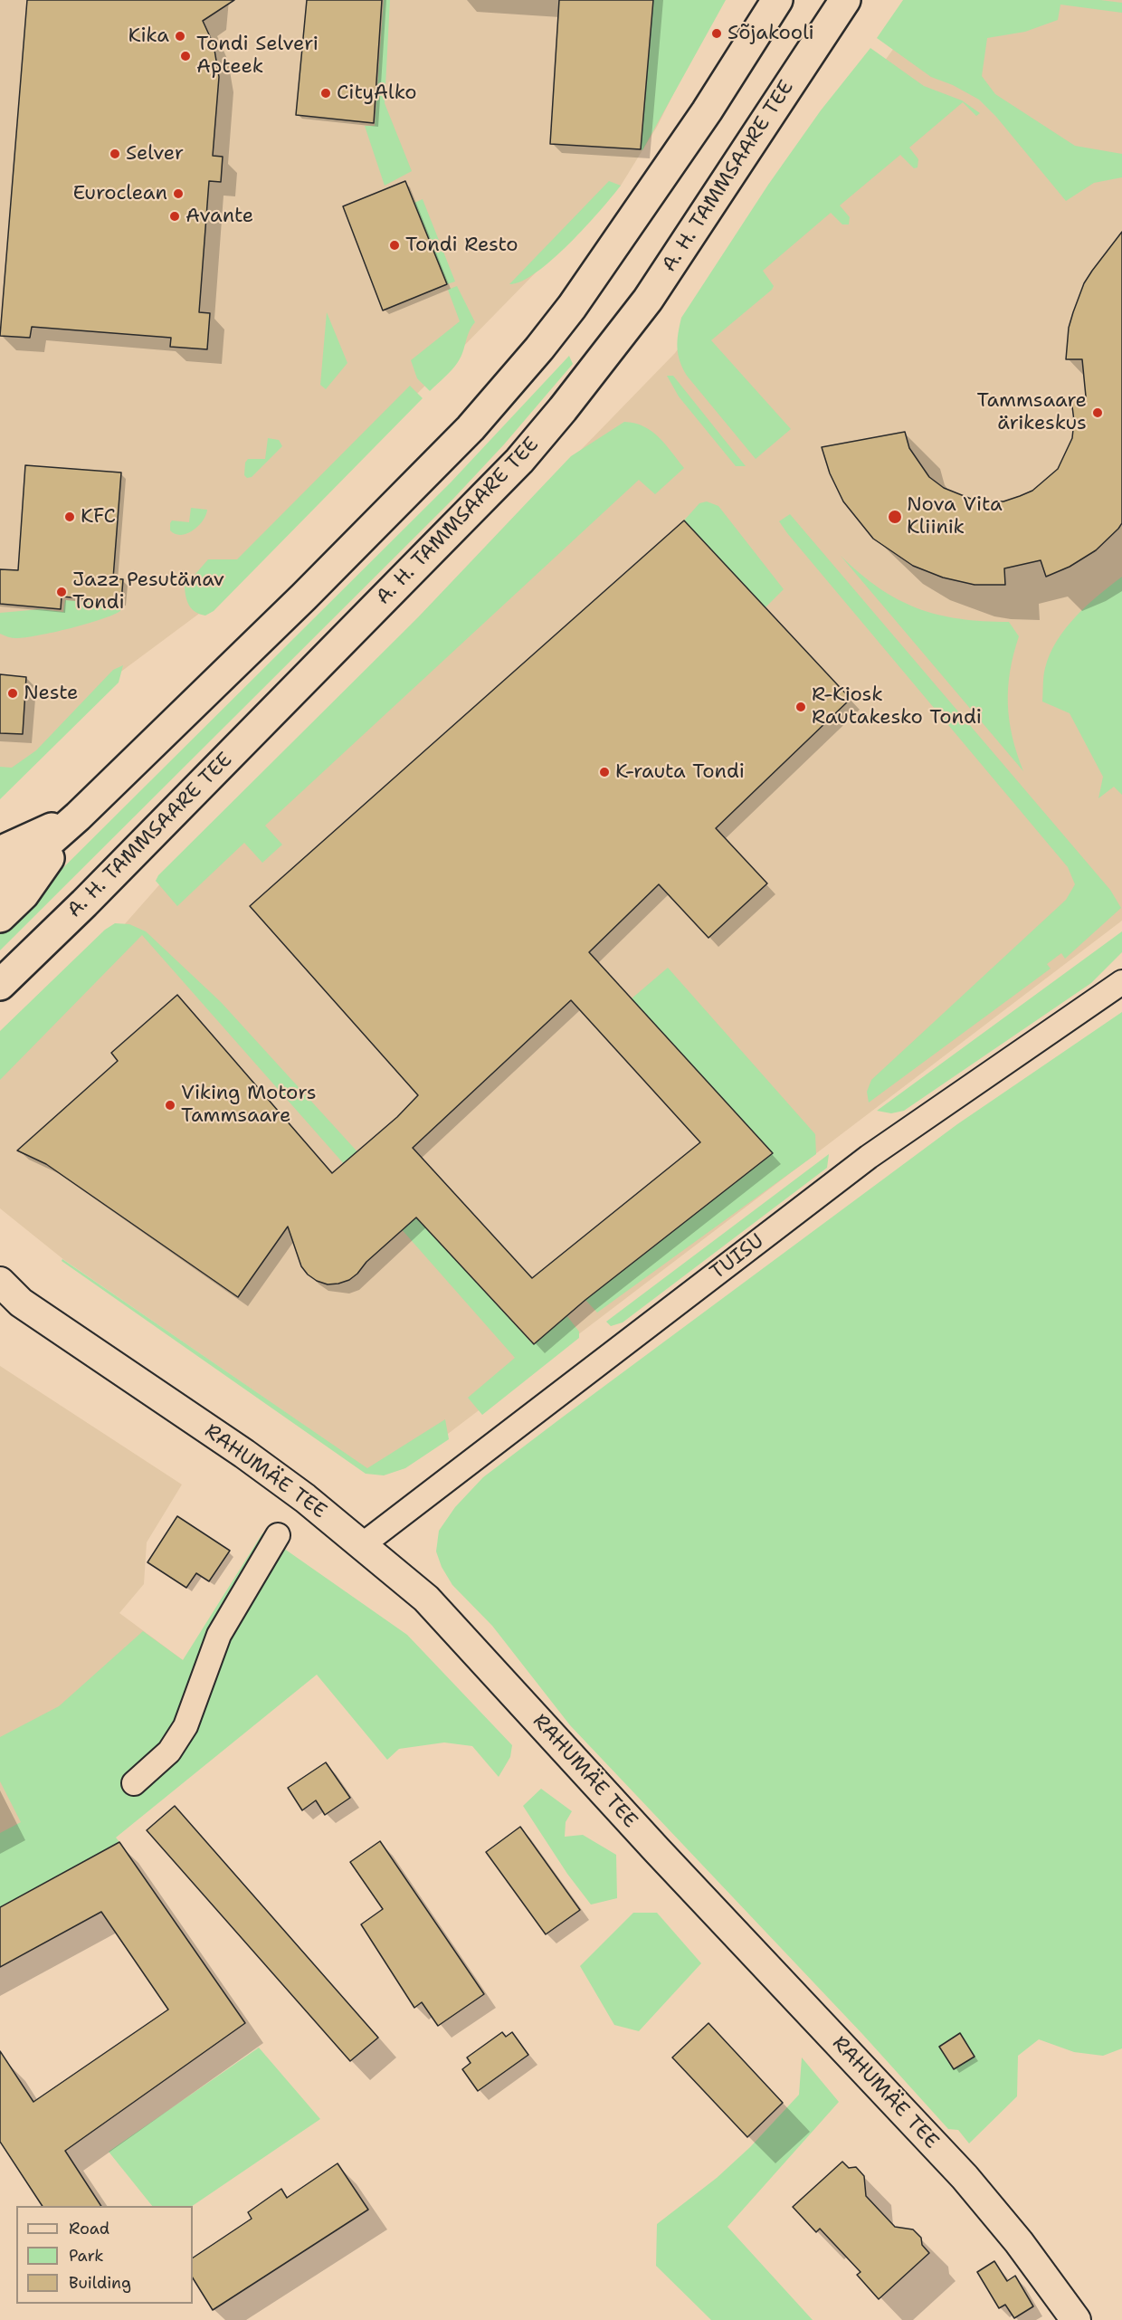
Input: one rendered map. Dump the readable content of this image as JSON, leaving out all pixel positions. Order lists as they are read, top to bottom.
{
  "streets": {
    "main road": ["A. H. TAMMSAARE TEE"],
    "street": ["TUISU", "RAHUMÄE TEE"]
  },
  "crossings": [
    ["TUISU", "RAHUMÄE TEE"]
  ],
  "places": [
    "Sõjakooli",
    "Kika",
    "Tondi Selveri Apteek",
    "CityAlko",
    "Selver",
    "Euroclean",
    "Avante",
    "Tondi Resto",
    "Tammsaare ärikeskus",
    "KFC",
    "Nova Vita Kliinik",
    "Jazz Pesutänav Tondi",
    "Neste",
    "R-Kiosk Rautakesko Tondi",
    "K-rauta Tondi",
    "Viking Motors Tammsaare"
  ],
  "legend": ["Road", "Park", "Building"]
}
